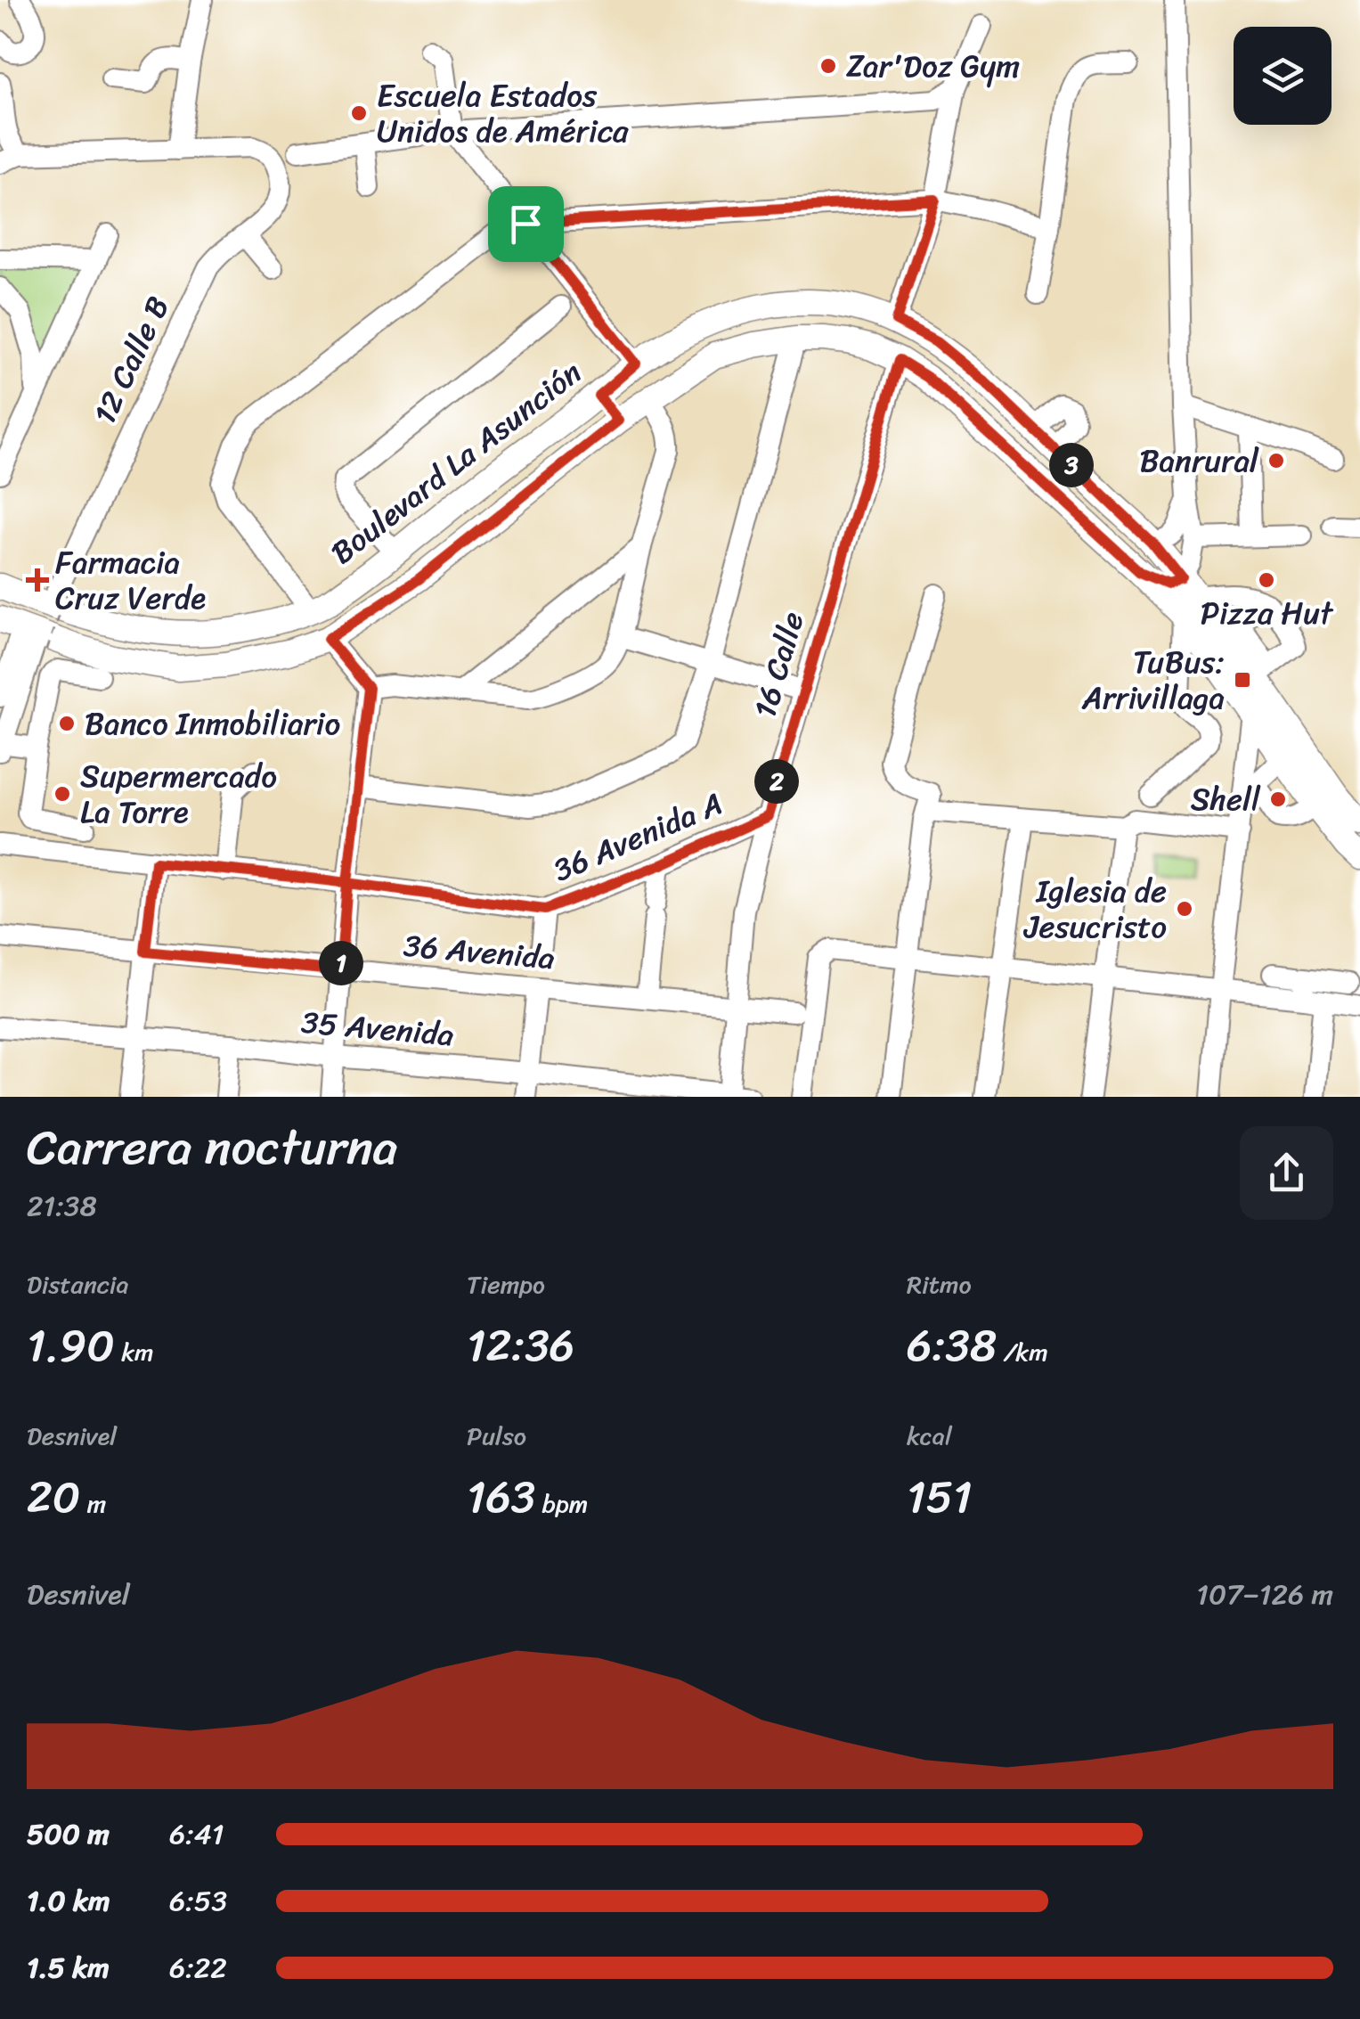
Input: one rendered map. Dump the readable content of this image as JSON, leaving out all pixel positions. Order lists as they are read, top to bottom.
{
  "streets": {
    "main road": ["Boulevard La Asunción"],
    "street": [
      "12 Calle B",
      "16 Calle",
      "36 Avenida A",
      "36 Avenida",
      "35 Avenida"
    ]
  },
  "crossings": [
    ["12 Calle B", "Boulevard La Asunción"],
    ["Boulevard La Asunción", "16 Calle"],
    ["16 Calle", "36 Avenida A"],
    ["16 Calle", "36 Avenida"],
    ["16 Calle", "35 Avenida"]
  ],
  "places": {
    "other": [
      "Zar'Doz Gym",
      "Escuela Estados Unidos de América",
      "Banrural",
      "Pizza Hut",
      "Banco Inmobiliario",
      "Supermercado La Torre",
      "Shell",
      "Iglesia de Jesucristo"
    ],
    "health": ["Farmacia Cruz Verde"],
    "transit": ["TuBus: Arrivillaga"]
  },
  "page": {
    "pins": ["3", "2", "1"],
    "heading": ["Carrera nocturna", "21:38"],
    "stats": [
      ["Distancia", "1.90 km"],
      ["Tiempo", "12:36"],
      ["Ritmo", "6:38 /km"],
      ["Desnivel", "20 m"],
      ["Pulso", "163 bpm"],
      ["kcal", "151"]
    ],
    "chart": ["Desnivel", "107–126 m"],
    "list": [
      {
        "name": "500 m",
        "note": "6:41"
      },
      {
        "name": "1.0 km",
        "note": "6:53"
      },
      {
        "name": "1.5 km",
        "note": "6:22"
      }
    ]
  }
}
